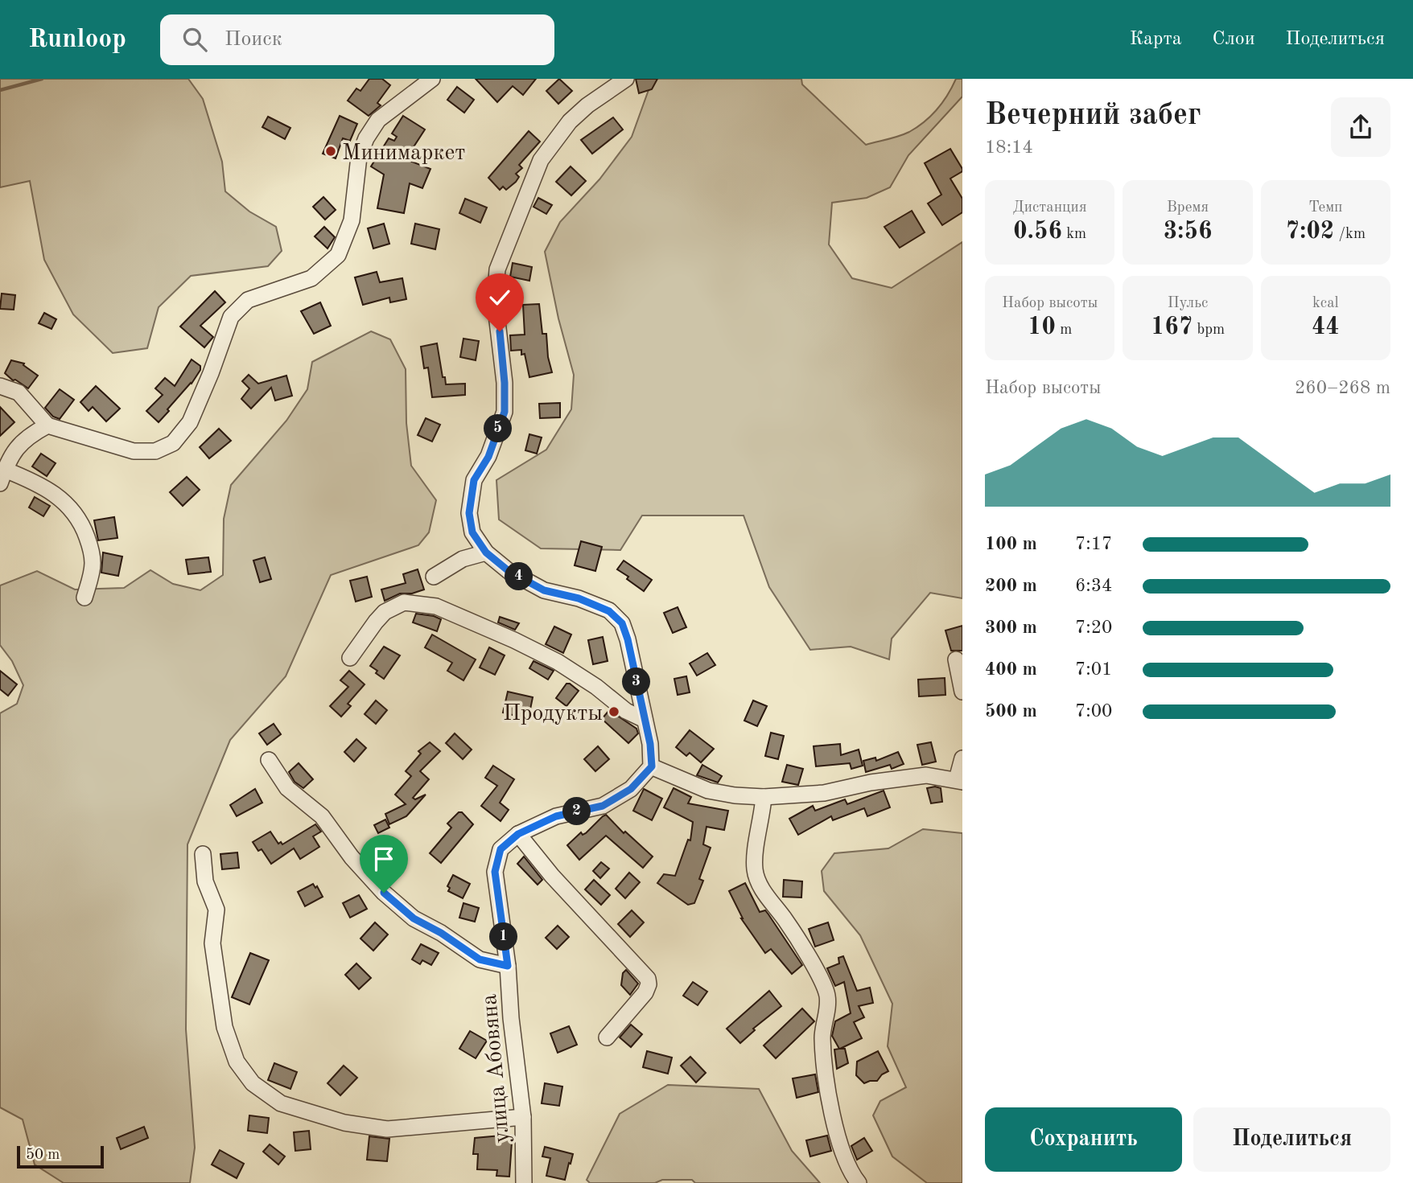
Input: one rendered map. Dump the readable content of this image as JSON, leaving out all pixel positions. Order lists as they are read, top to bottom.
{
  "streets": {
    "street": ["улица Абовяна"]
  },
  "places": ["Минимаркет", "Продукты"],
  "scale_bar": "50 m",
  "page": {
    "header": "Runloop",
    "search": "Поиск",
    "nav": ["Карта", "Слои", "Поделиться"],
    "heading": ["Вечерний забег", "18:14"],
    "stats": [
      ["Дистанция", "0.56 km"],
      ["Время", "3:56"],
      ["Темп", "7:02 /km"],
      ["Набор высоты", "10 m"],
      ["Пульс", "167 bpm"],
      ["kcal", "44"]
    ],
    "chart": ["Набор высоты", "260–268 m"],
    "pins": [
      "5",
      "4",
      "3",
      "2",
      "1"
    ],
    "list": [
      {
        "name": "100 m",
        "note": "7:17"
      },
      {
        "name": "200 m",
        "note": "6:34"
      },
      {
        "name": "300 m",
        "note": "7:20"
      },
      {
        "name": "400 m",
        "note": "7:01"
      },
      {
        "name": "500 m",
        "note": "7:00"
      }
    ],
    "buttons": ["Сохранить", "Поделиться"],
    "scale": "50 m"
  }
}
